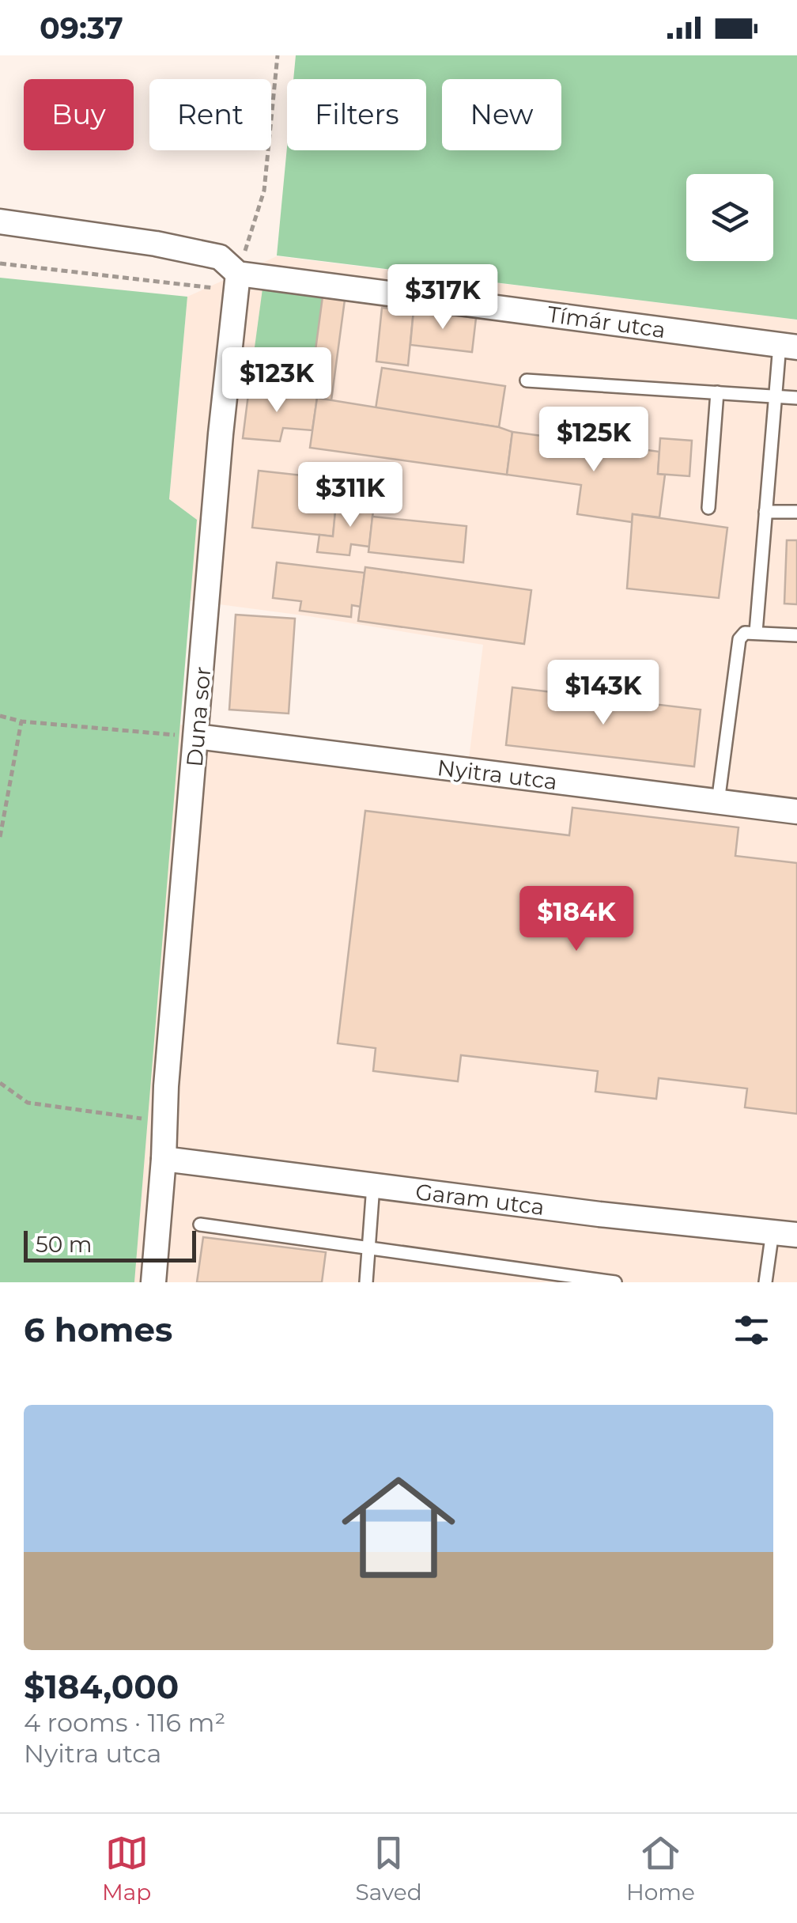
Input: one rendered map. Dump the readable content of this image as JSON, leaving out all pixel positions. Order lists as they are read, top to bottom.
{
  "streets": {
    "street": [
      "Tímár utca",
      "Duna sor",
      "Nyitra utca",
      "Garam utca"
    ]
  },
  "crossings": [
    ["Tímár utca", "Duna sor"],
    ["Duna sor", "Nyitra utca"],
    ["Duna sor", "Garam utca"]
  ],
  "scale_bar": "50 m",
  "page": {
    "status": "09:37",
    "chip": [
      "Buy",
      "Rent",
      "Filters",
      "New"
    ],
    "price": [
      "$317K",
      "$123K",
      "$125K",
      "$311K",
      "$143K",
      "$184K"
    ],
    "scale": "50 m",
    "heading": "6 homes",
    "list": [
      {
        "name": "$184,000",
        "note": "4 rooms · 116 m² · Nyitra utca"
      }
    ],
    "tabs": ["Map", "Saved", "Home"]
  }
}
